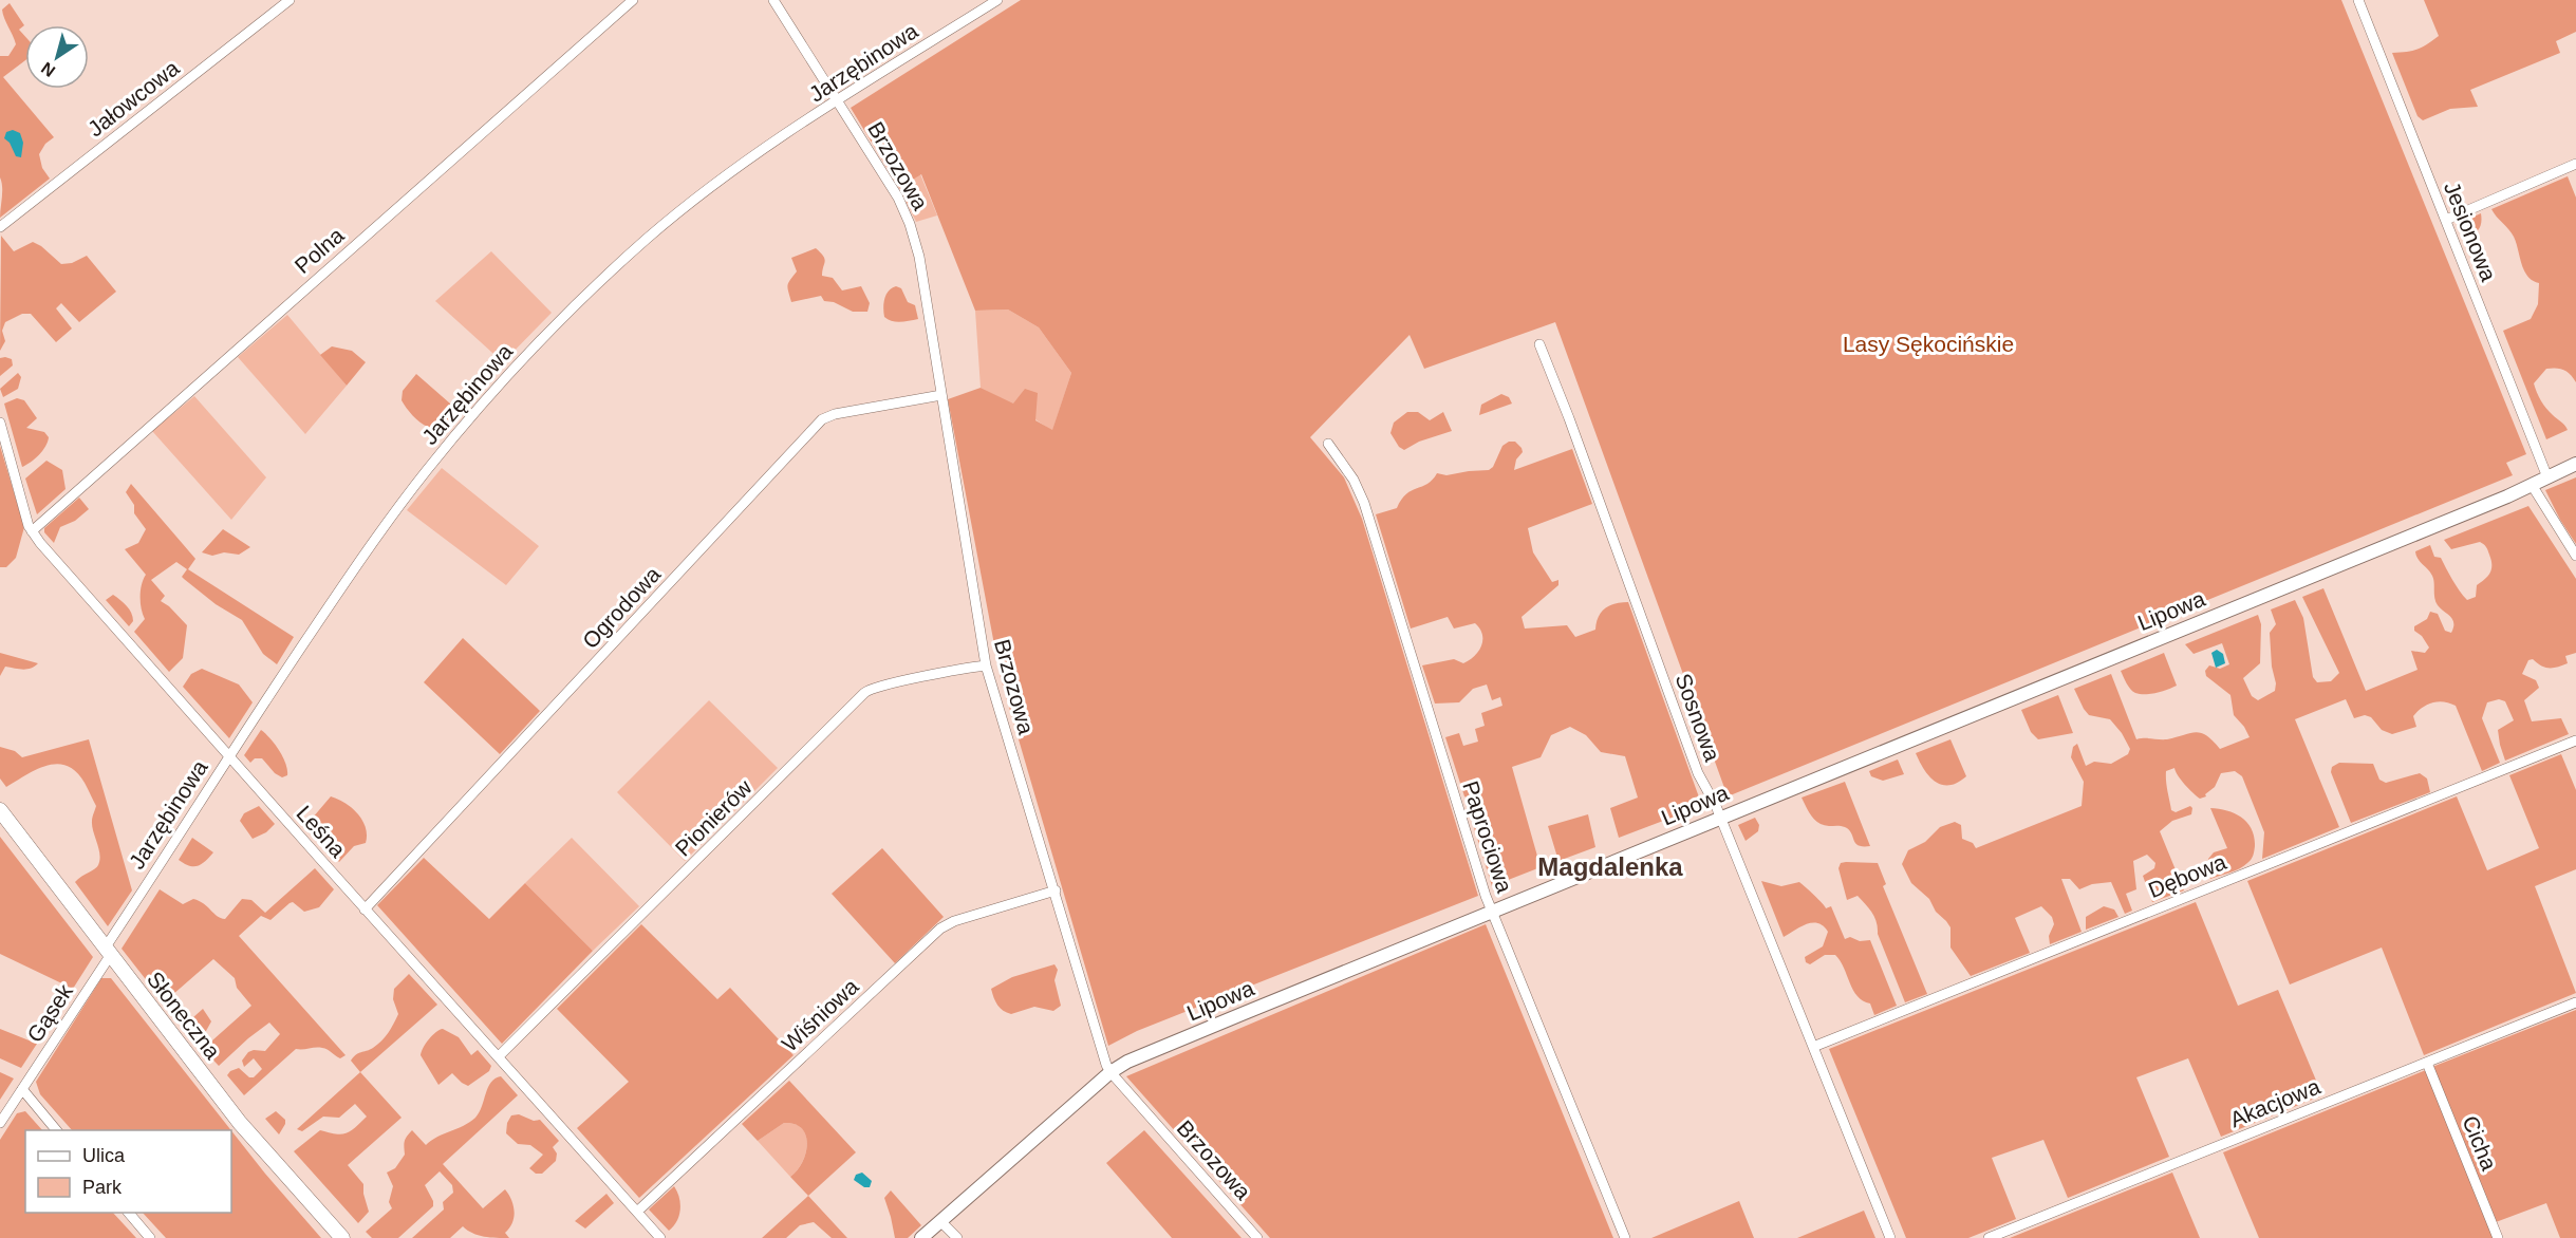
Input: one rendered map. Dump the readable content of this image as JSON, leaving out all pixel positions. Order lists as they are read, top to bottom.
{
  "streets": {
    "main road": ["Słoneczna"],
    "street": [
      "Jarzębinowa",
      "Jałowcowa",
      "Brzozowa",
      "Jesionowa",
      "Polna",
      "Ogrodowa",
      "Lipowa",
      "Sosnowa",
      "Pionierów",
      "Leśna",
      "Paprociowa",
      "Dębowa",
      "Gąsek",
      "Wiśniowa",
      "Akacjowa",
      "Cicha"
    ]
  },
  "crossings": [
    ["Jarzębinowa", "Brzozowa"],
    ["Jarzębinowa", "Leśna"],
    ["Jarzębinowa", "Gąsek"],
    ["Jarzębinowa", "Słoneczna"],
    ["Brzozowa", "Ogrodowa"],
    ["Brzozowa", "Lipowa"],
    ["Brzozowa", "Pionierów"],
    ["Brzozowa", "Wiśniowa"],
    ["Jesionowa", "Lipowa"],
    ["Polna", "Leśna"],
    ["Ogrodowa", "Leśna"],
    ["Lipowa", "Sosnowa"],
    ["Lipowa", "Paprociowa"],
    ["Sosnowa", "Dębowa"],
    ["Pionierów", "Leśna"],
    ["Leśna", "Wiśniowa"],
    ["Gąsek", "Słoneczna"],
    ["Akacjowa", "Cicha"]
  ],
  "districts": ["Magdalenka"],
  "parks": ["Lasy Sękocińskie"],
  "legend": ["Ulica", "Park"],
  "north": "bottom left"
}
